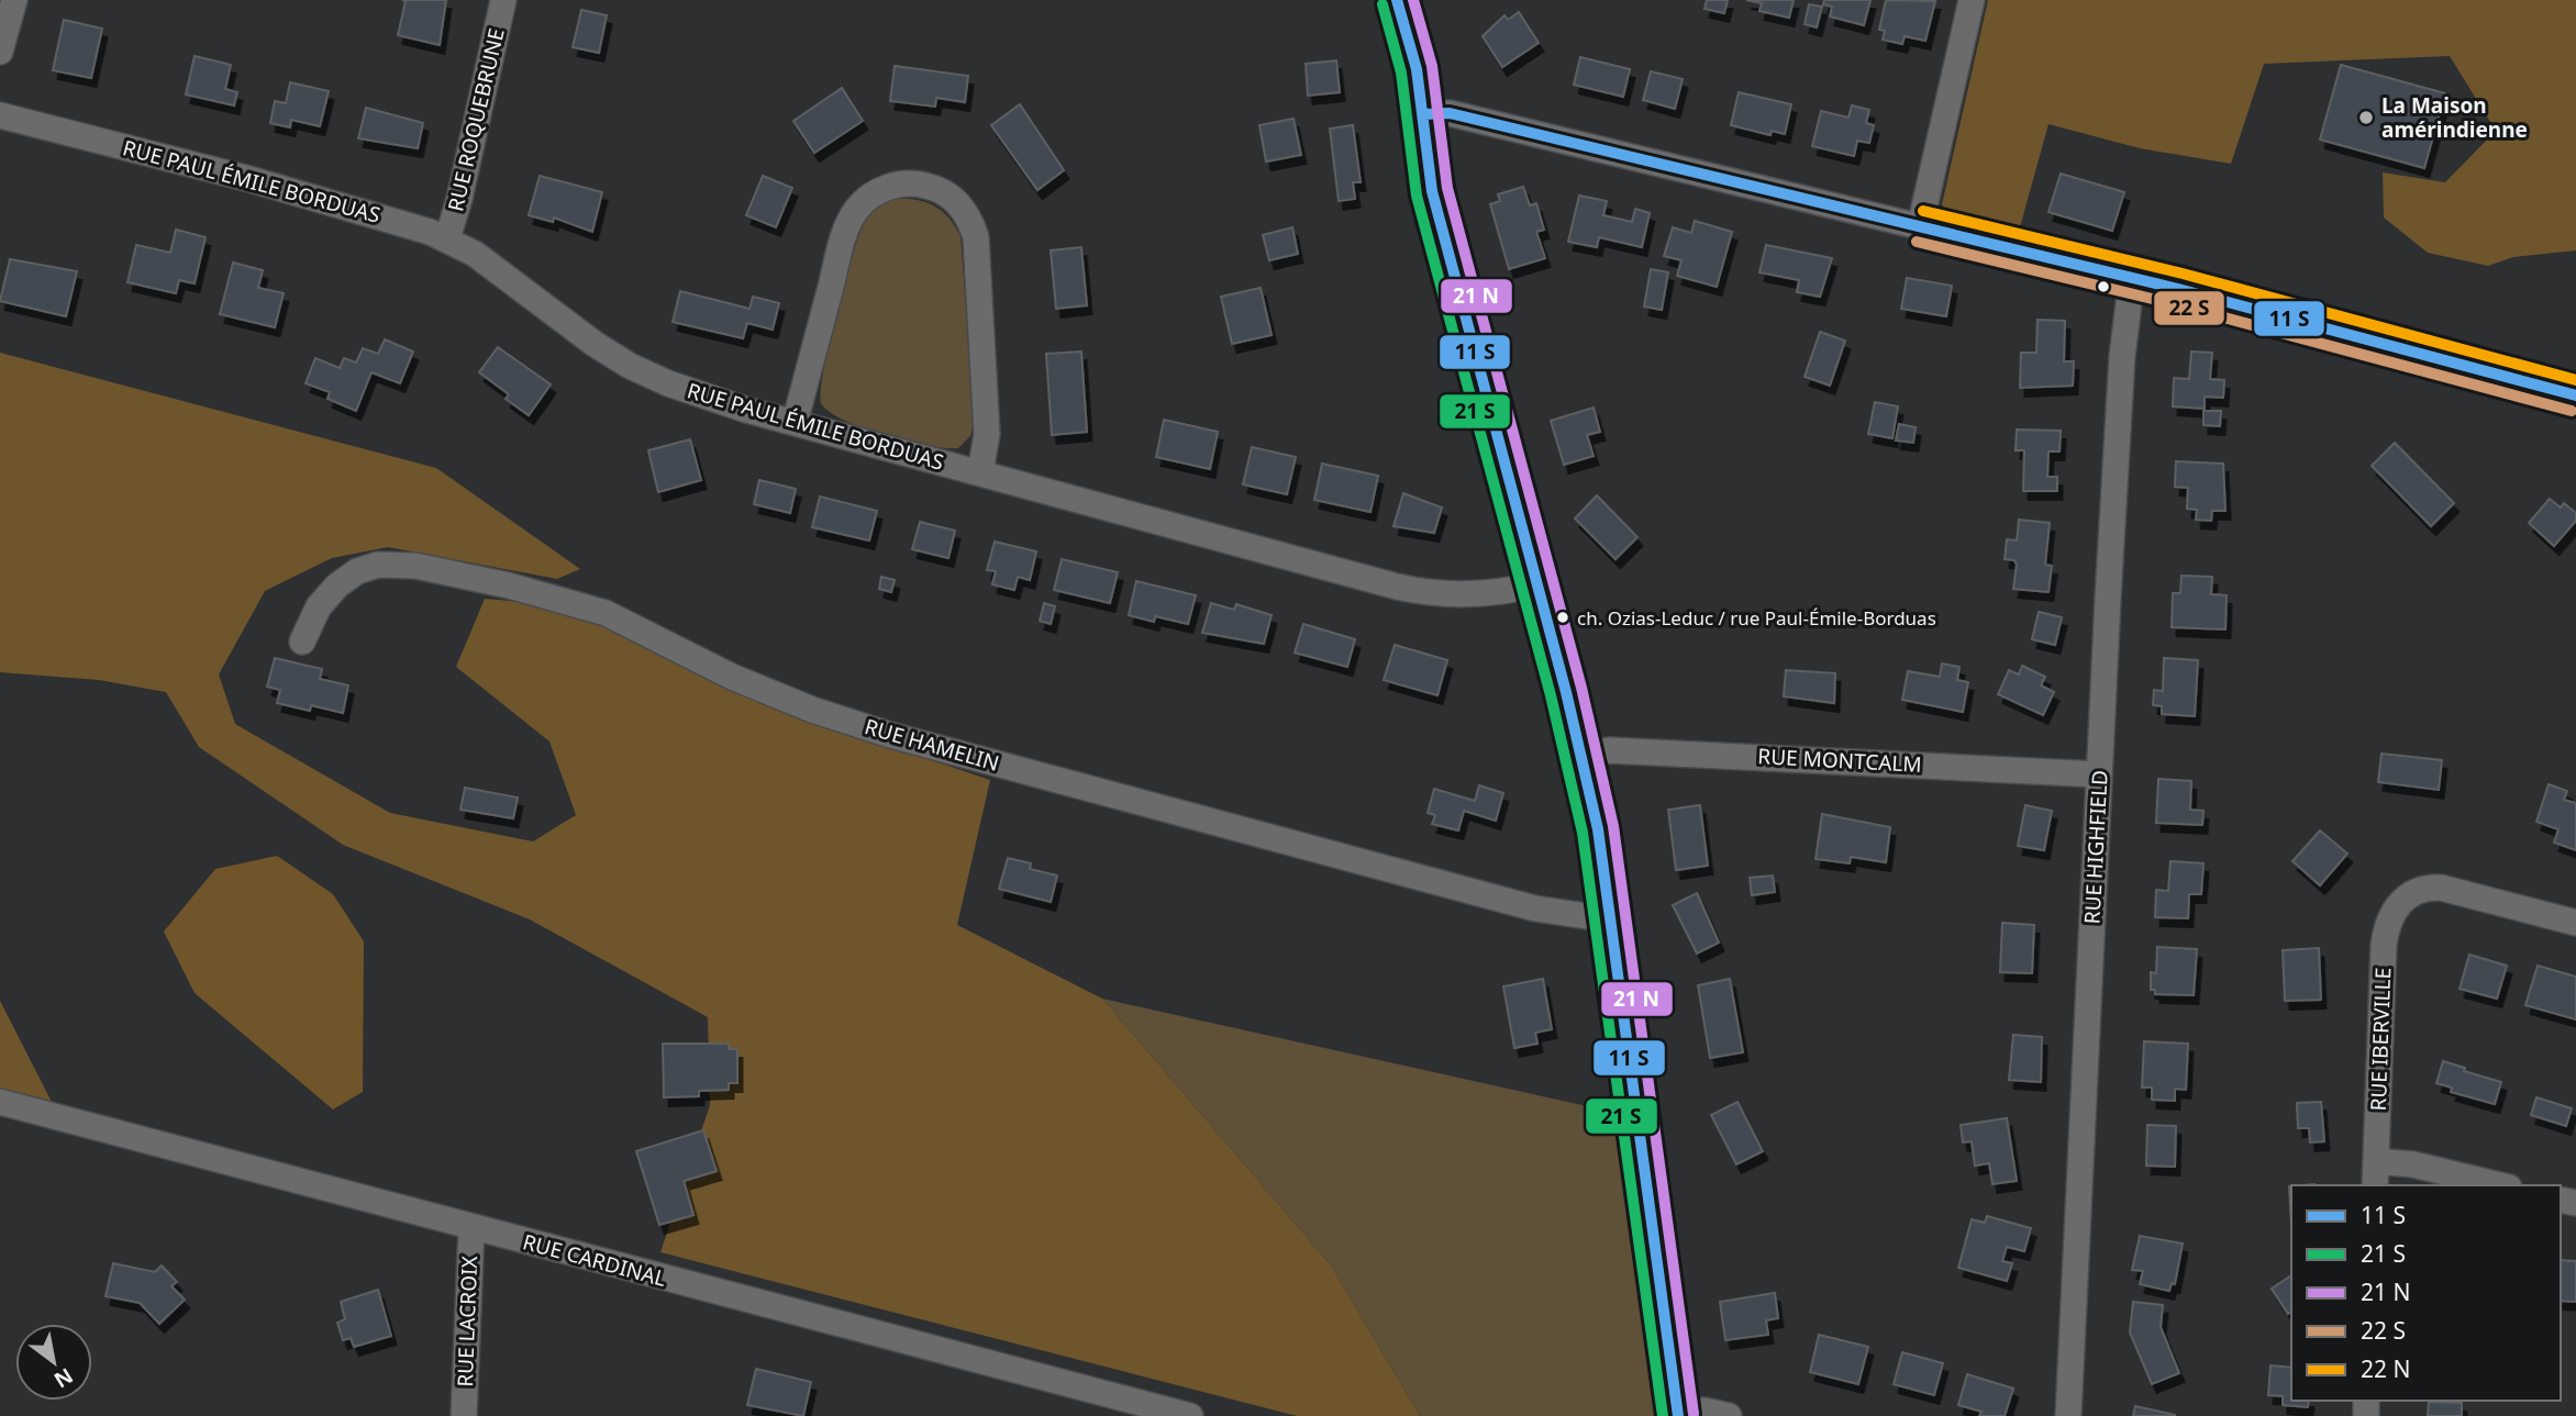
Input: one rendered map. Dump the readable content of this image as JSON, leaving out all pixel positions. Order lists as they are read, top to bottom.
{
  "streets": {
    "street": [
      "RUE ROQUEBRUNE",
      "RUE PAUL ÉMILE BORDUAS",
      "RUE HAMELIN",
      "RUE MONTCALM",
      "RUE HIGHFIELD",
      "RUE IBERVILLE",
      "RUE CARDINAL",
      "RUE LACROIX"
    ]
  },
  "crossings": [
    ["RUE ROQUEBRUNE", "RUE PAUL ÉMILE BORDUAS"],
    ["RUE MONTCALM", "RUE HIGHFIELD"],
    ["RUE CARDINAL", "RUE LACROIX"]
  ],
  "places": ["La Maison amérindienne", "ch. Ozias-Leduc / rue Paul-Émile-Borduas"],
  "legend": [
    "11 S",
    "21 S",
    "21 N",
    "22 S",
    "22 N"
  ],
  "north": "bottom right"
}
